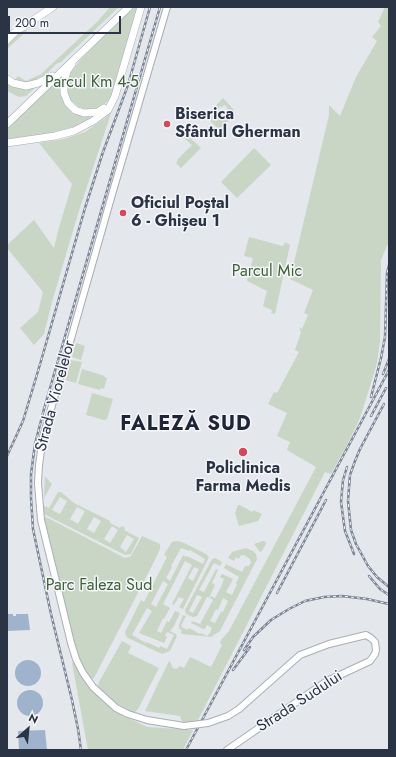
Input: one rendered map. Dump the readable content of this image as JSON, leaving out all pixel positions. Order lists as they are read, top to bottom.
{
  "streets": {
    "street": ["Strada Viorelelor", "Strada Sudului"]
  },
  "crossings": [
    ["Strada Viorelelor", "Strada Sudului"]
  ],
  "districts": ["FALEZĂ SUD"],
  "parks": ["Parcul Km 4-5", "Parcul Mic", "Parc Faleza Sud"],
  "places": ["Biserica Sfântul Gherman", "Oficiul Poștal 6 - Ghișeu 1", "Policlinica Farma Medis"],
  "scale_bar": "200 m",
  "north": "top right"
}
